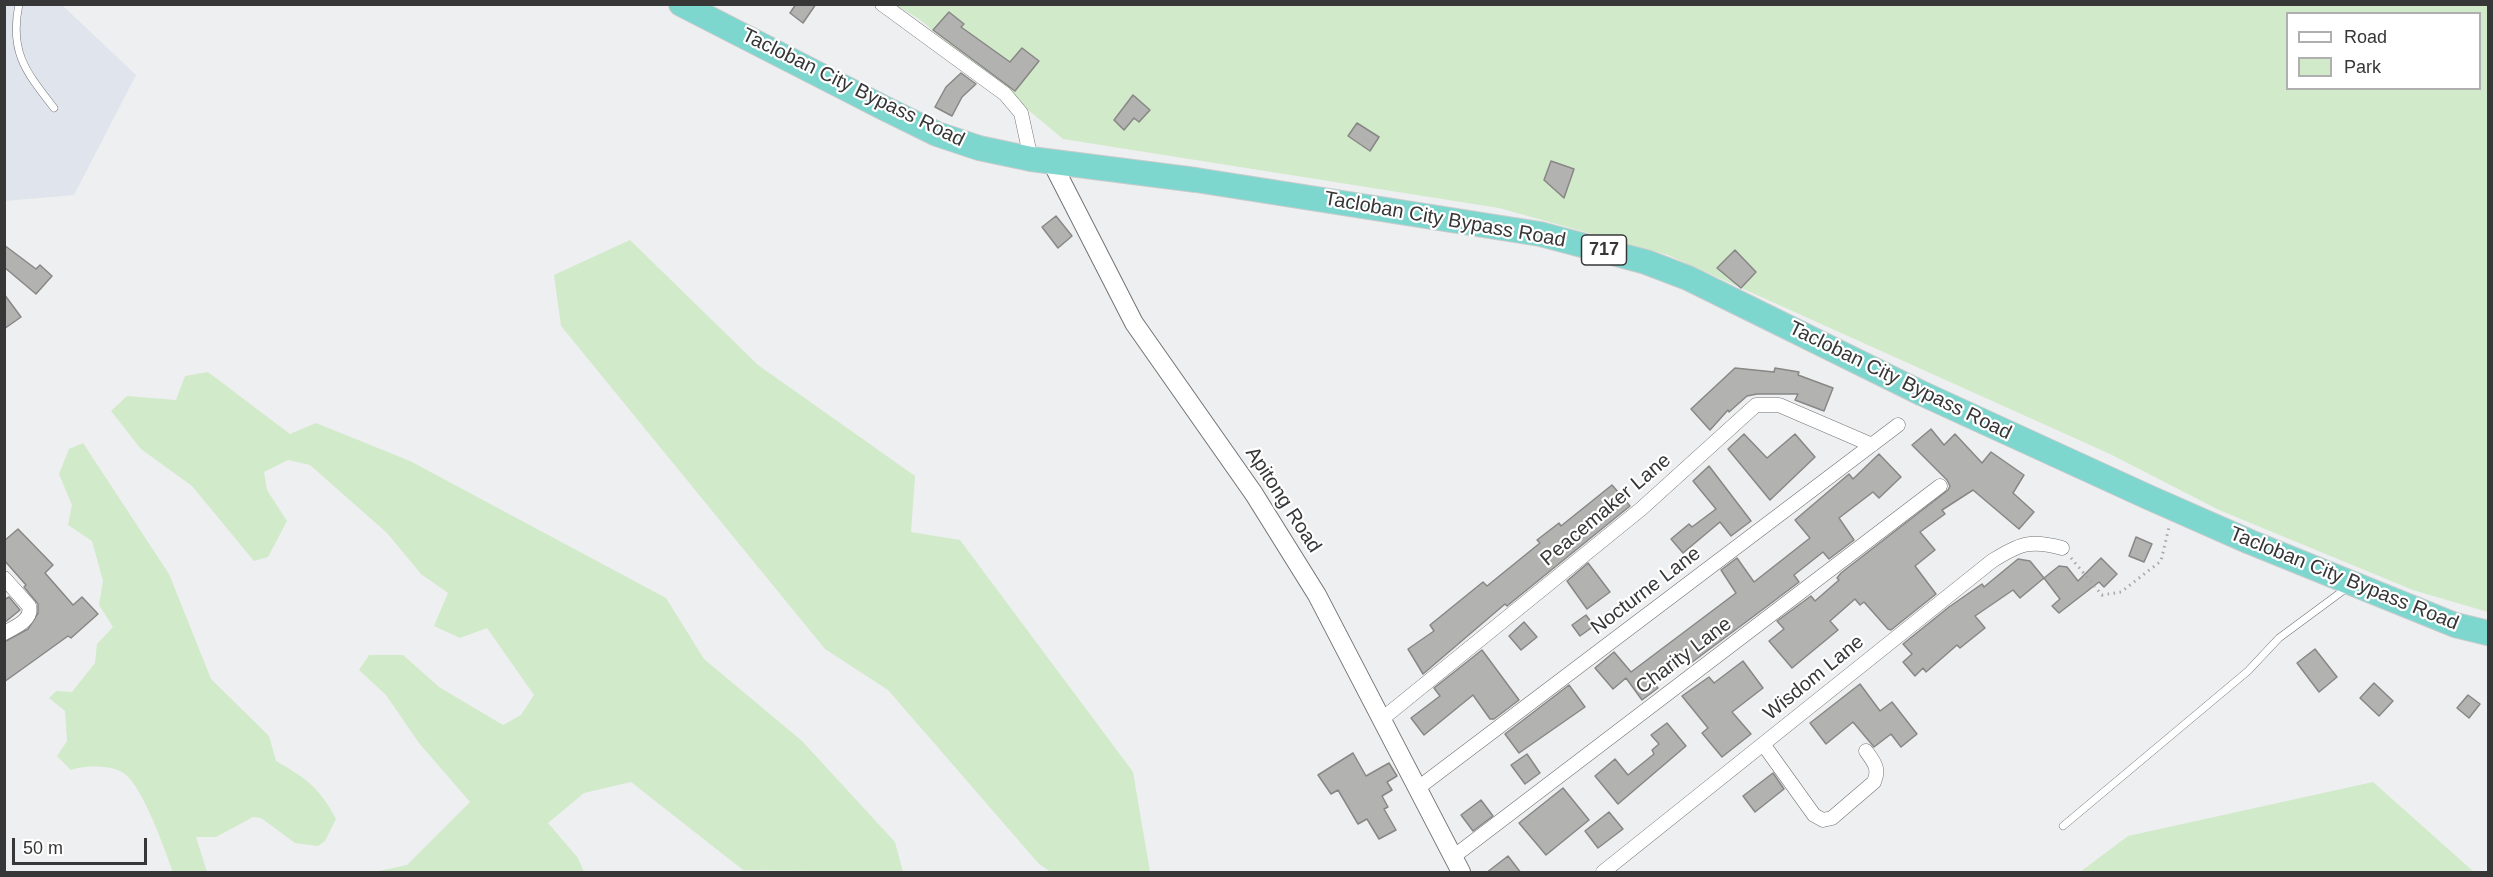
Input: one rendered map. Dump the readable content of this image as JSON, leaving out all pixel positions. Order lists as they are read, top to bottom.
{
  "streets": {
    "highway": ["Tacloban City Bypass Road", "717"],
    "street": [
      "Apitong Road",
      "Peacemaker Lane",
      "Nocturne Lane",
      "Charity Lane",
      "Wisdom Lane"
    ]
  },
  "crossings": [
    ["Tacloban City Bypass Road", "Apitong Road"],
    ["Apitong Road", "Peacemaker Lane"],
    ["Apitong Road", "Nocturne Lane"],
    ["Apitong Road", "Charity Lane"],
    ["Peacemaker Lane", "Nocturne Lane"]
  ],
  "legend": ["Road", "Park"],
  "scale_bar": "50 m"
}
